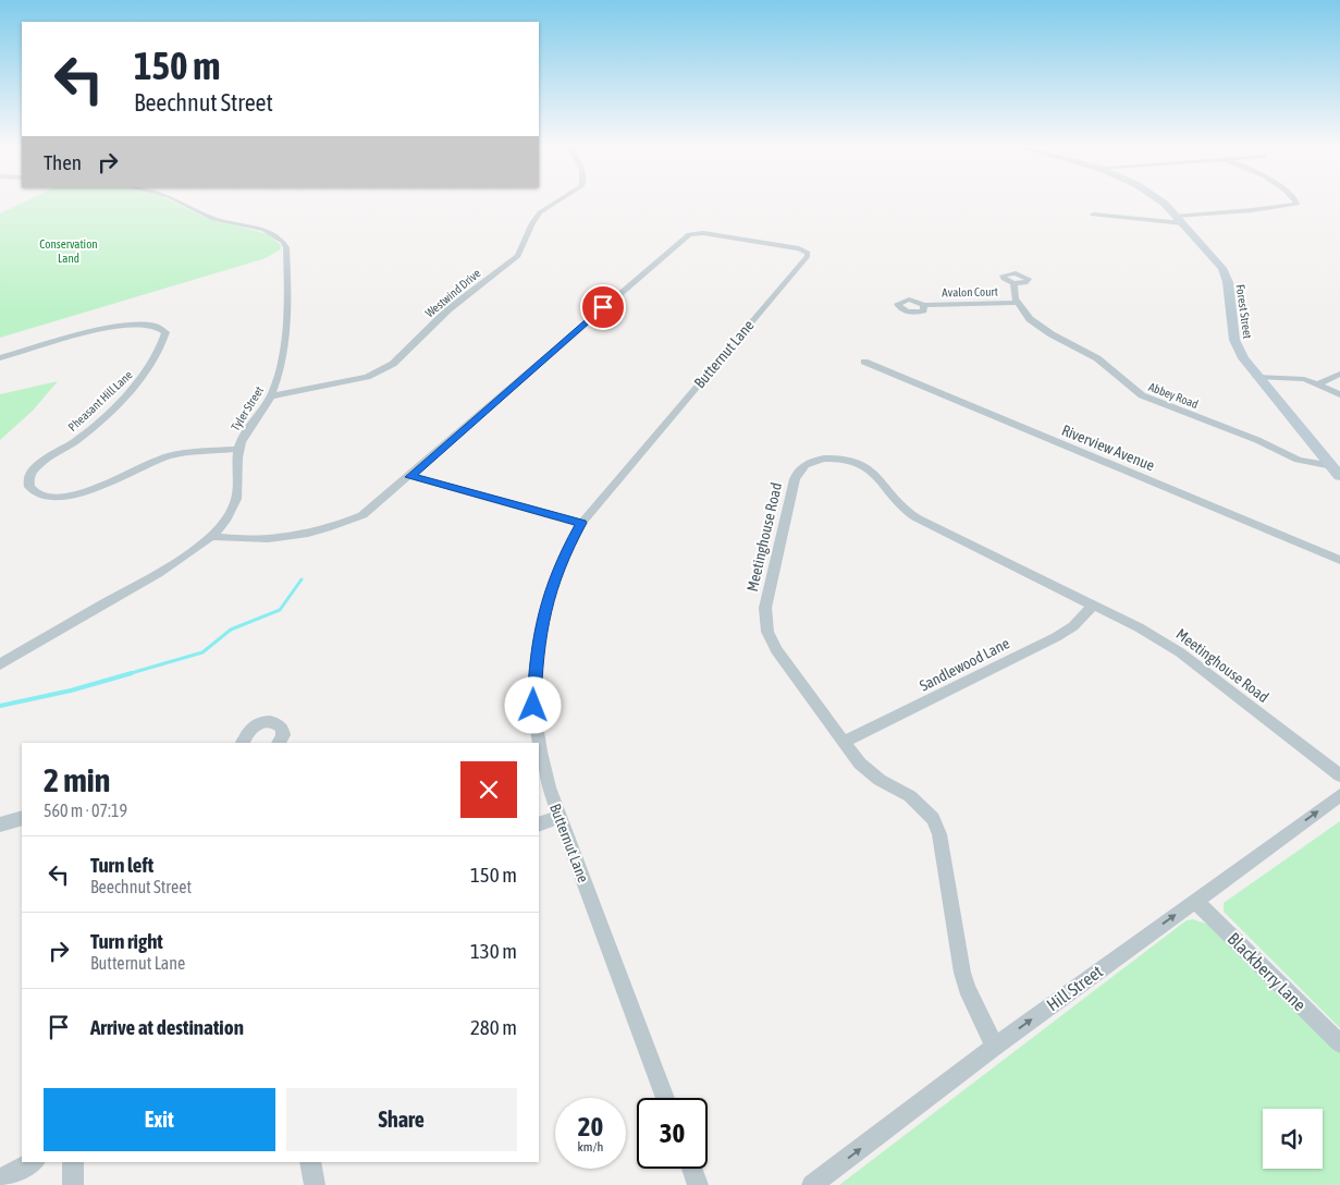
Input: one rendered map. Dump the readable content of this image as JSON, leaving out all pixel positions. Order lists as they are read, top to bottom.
{
  "streets": {
    "street": [
      "Avalon Court",
      "Westwind Drive",
      "Forest Street",
      "Butternut Lane",
      "Abbey Road",
      "Pheasant Hill Lane",
      "Tyler Street",
      "Riverview Avenue",
      "Meetinghouse Road",
      "Sandlewood Lane",
      "Blackberry Lane",
      "Hill Street"
    ]
  },
  "crossings": [
    ["Avalon Court", "Abbey Road"],
    ["Westwind Drive", "Tyler Street"],
    ["Forest Street", "Abbey Road"],
    ["Butternut Lane", "Tyler Street"],
    ["Pheasant Hill Lane", "Tyler Street"],
    ["Meetinghouse Road", "Sandlewood Lane"],
    ["Meetinghouse Road", "Hill Street"],
    ["Blackberry Lane", "Hill Street"]
  ],
  "one_way": ["Hill Street"],
  "parks": ["Conservation Land"],
  "page": {
    "turn": ["150 m", "Beechnut Street"],
    "then": "Then",
    "heading": ["2 min", "560 m · 07:19"],
    "list": [
      {
        "name": "Turn left",
        "note": "Beechnut Street",
        "value": "150 m"
      },
      {
        "name": "Turn right",
        "note": "Butternut Lane",
        "value": "130 m"
      },
      {
        "name": "Arrive at destination",
        "value": "280 m"
      }
    ],
    "buttons": ["Exit", "Share"],
    "speed": "20 km/h",
    "limit": "30"
  }
}
